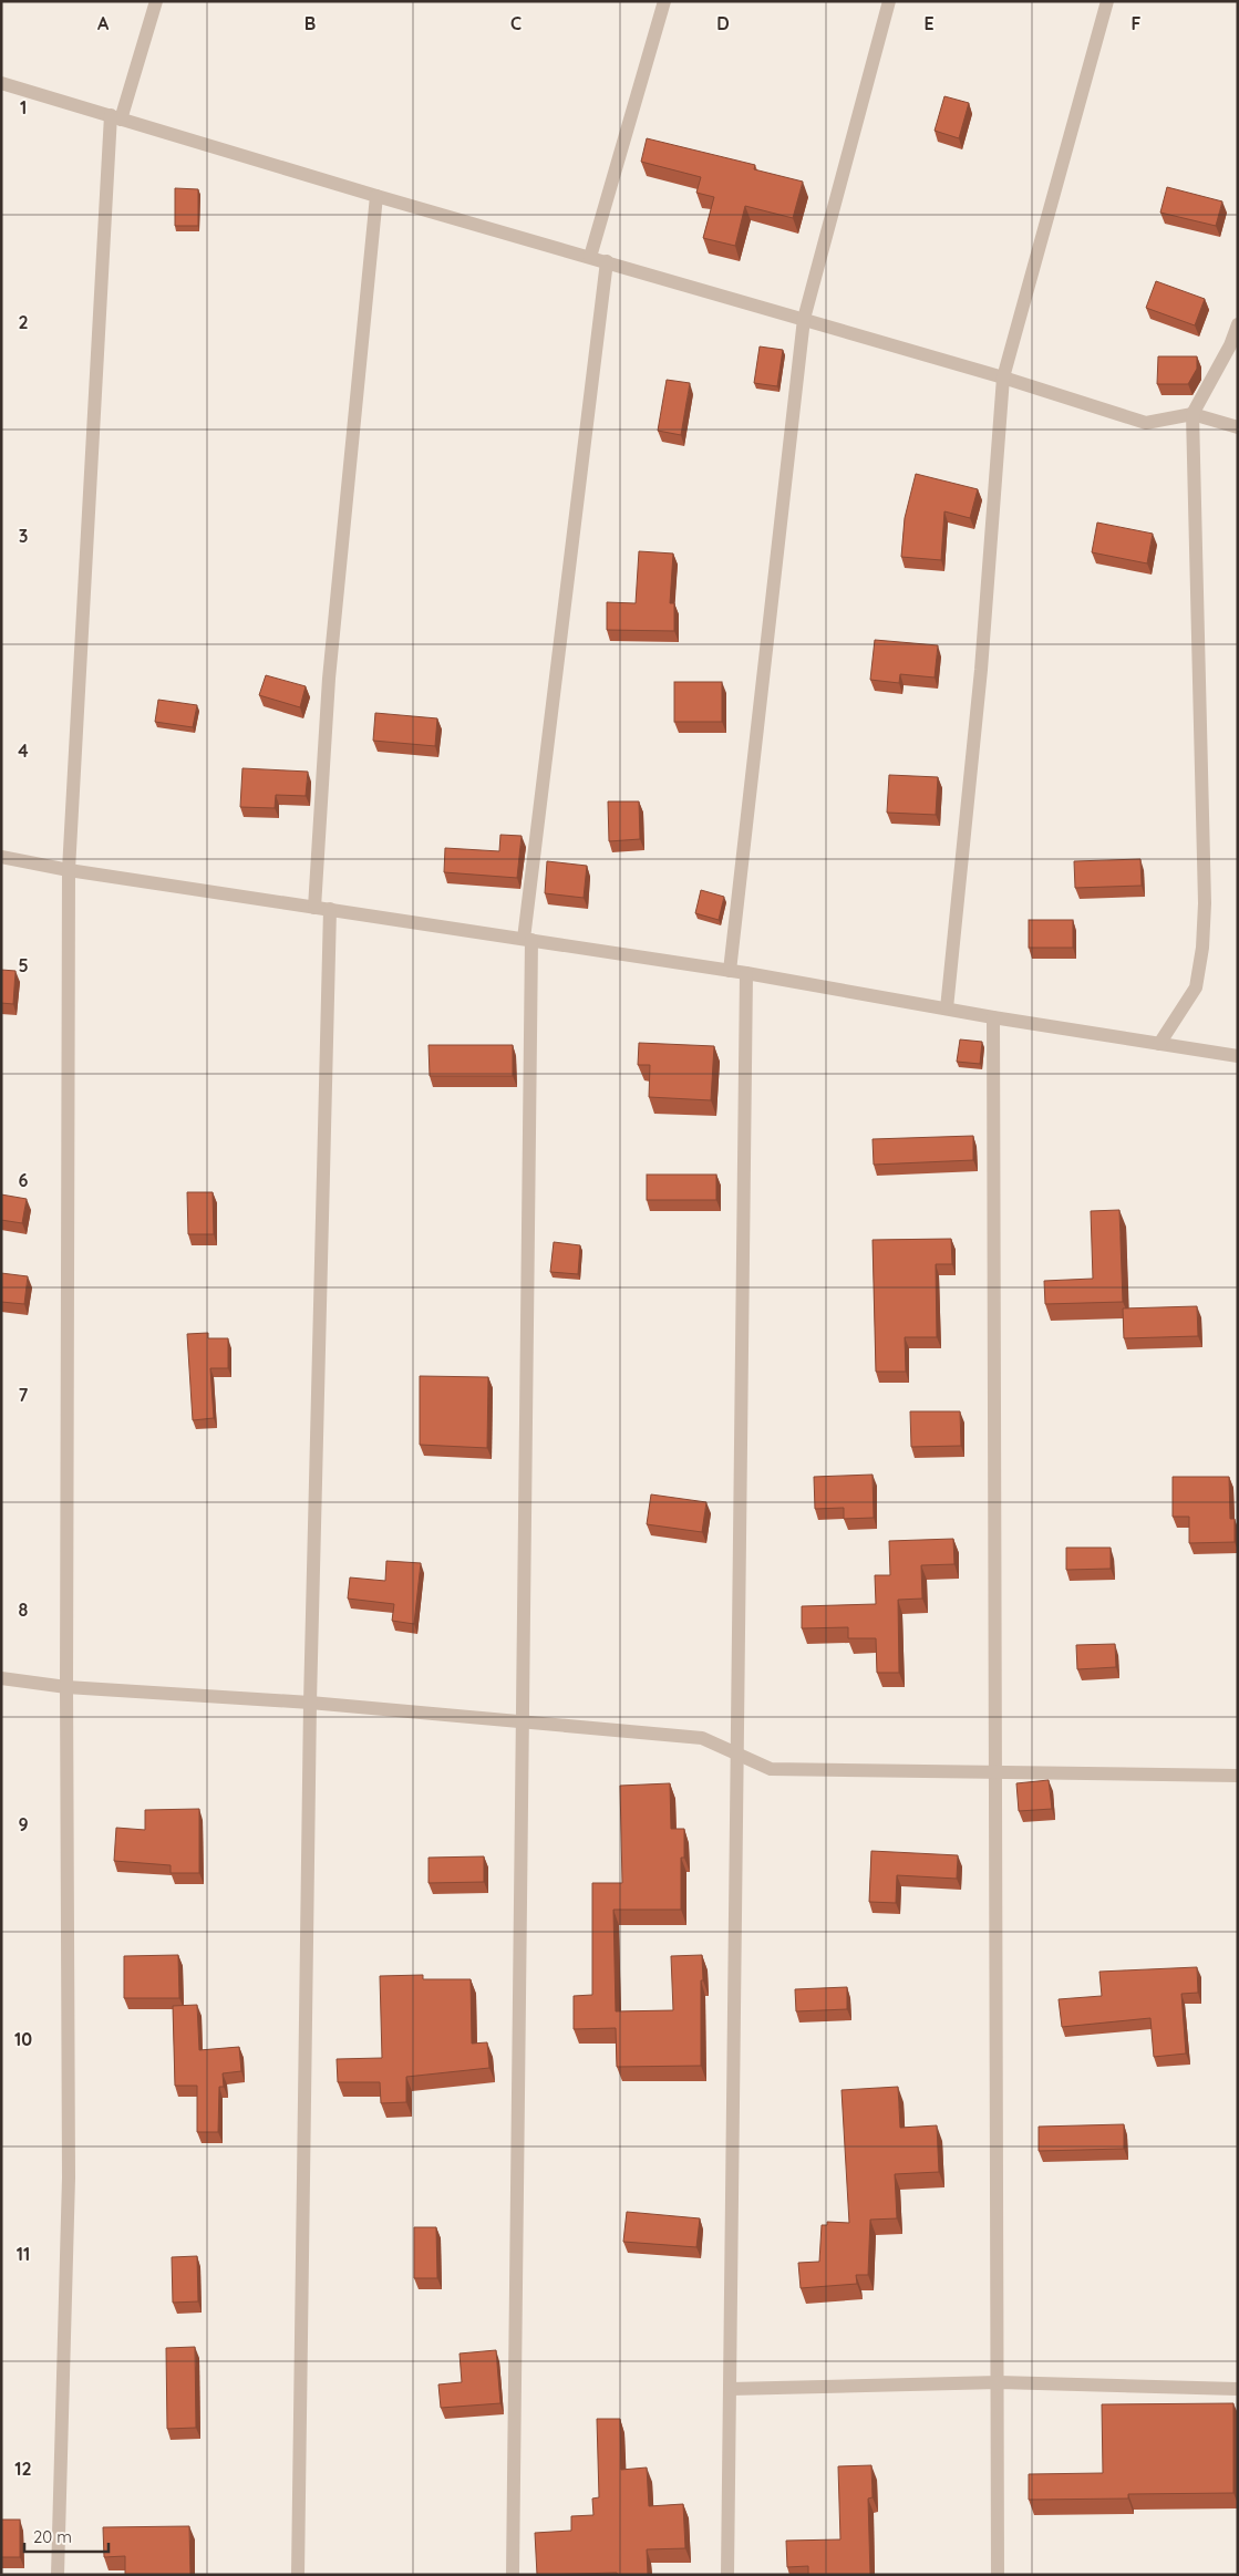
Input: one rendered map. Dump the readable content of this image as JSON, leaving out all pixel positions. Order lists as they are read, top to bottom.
{
  "scale_bar": "20 m",
  "grid": {
    "columns": [
      "A",
      "B",
      "C",
      "D",
      "E",
      "F"
    ],
    "rows": [
      "1",
      "2",
      "3",
      "4",
      "5",
      "6",
      "7",
      "8",
      "9",
      "10",
      "11",
      "12"
    ]
  }
}
